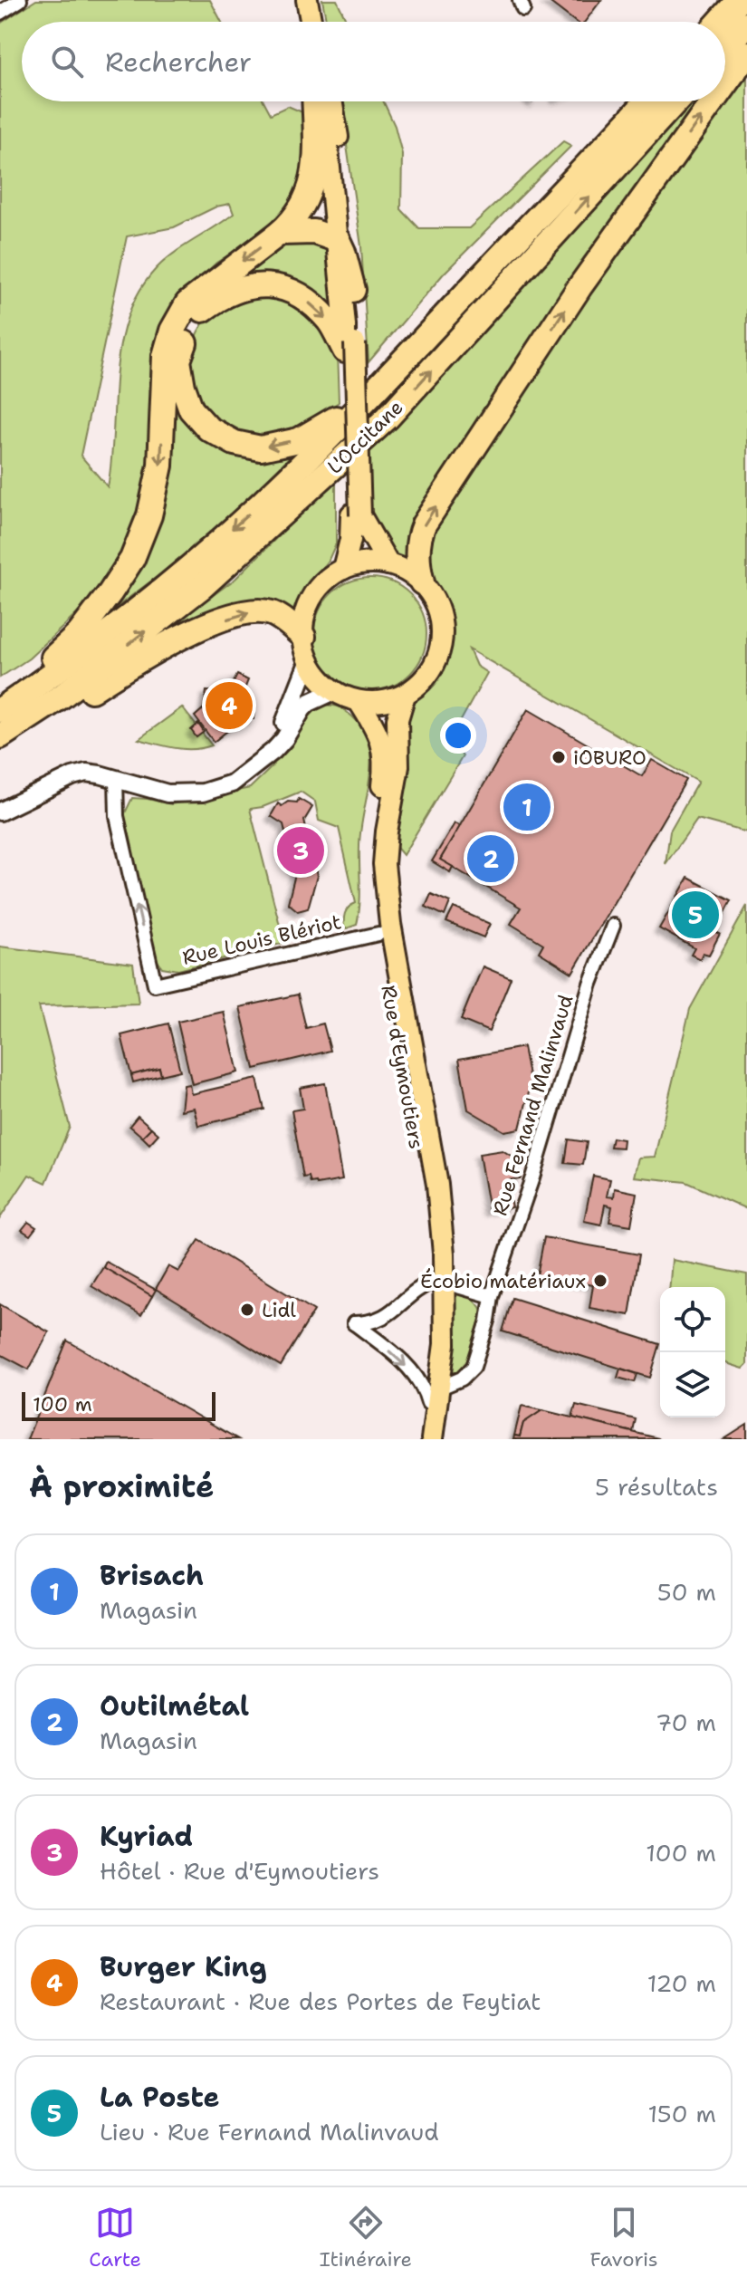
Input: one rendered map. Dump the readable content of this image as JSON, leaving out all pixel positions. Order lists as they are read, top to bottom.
{
  "streets": {
    "highway": ["L'Occitane"],
    "main road": ["Rue d'Eymoutiers"],
    "street": ["Rue Louis Blériot", "Rue Fernand Malinvaud"]
  },
  "crossings": [
    ["Rue Louis Blériot", "Rue d'Eymoutiers"],
    ["Rue d'Eymoutiers", "Rue Fernand Malinvaud"]
  ],
  "places": ["iOBURO", "Écobio matériaux", "Lidl"],
  "scale_bar": "100 m",
  "page": {
    "search": "Rechercher",
    "pins": [
      "4",
      "1",
      "3",
      "2",
      "5"
    ],
    "scale": "100 m",
    "heading": ["À proximité", "5 résultats"],
    "list": [
      {
        "mark": "1",
        "name": "Brisach",
        "note": "Magasin",
        "value": "50 m"
      },
      {
        "mark": "2",
        "name": "Outilmétal",
        "note": "Magasin",
        "value": "70 m"
      },
      {
        "mark": "3",
        "name": "Kyriad",
        "note": "Hôtel · Rue d'Eymoutiers",
        "value": "100 m"
      },
      {
        "mark": "4",
        "name": "Burger King",
        "note": "Restaurant · Rue des Portes de Feytiat",
        "value": "120 m"
      },
      {
        "mark": "5",
        "name": "La Poste",
        "note": "Lieu · Rue Fernand Malinvaud",
        "value": "150 m"
      }
    ],
    "nav": ["Carte", "Itinéraire", "Favoris"]
  }
}
